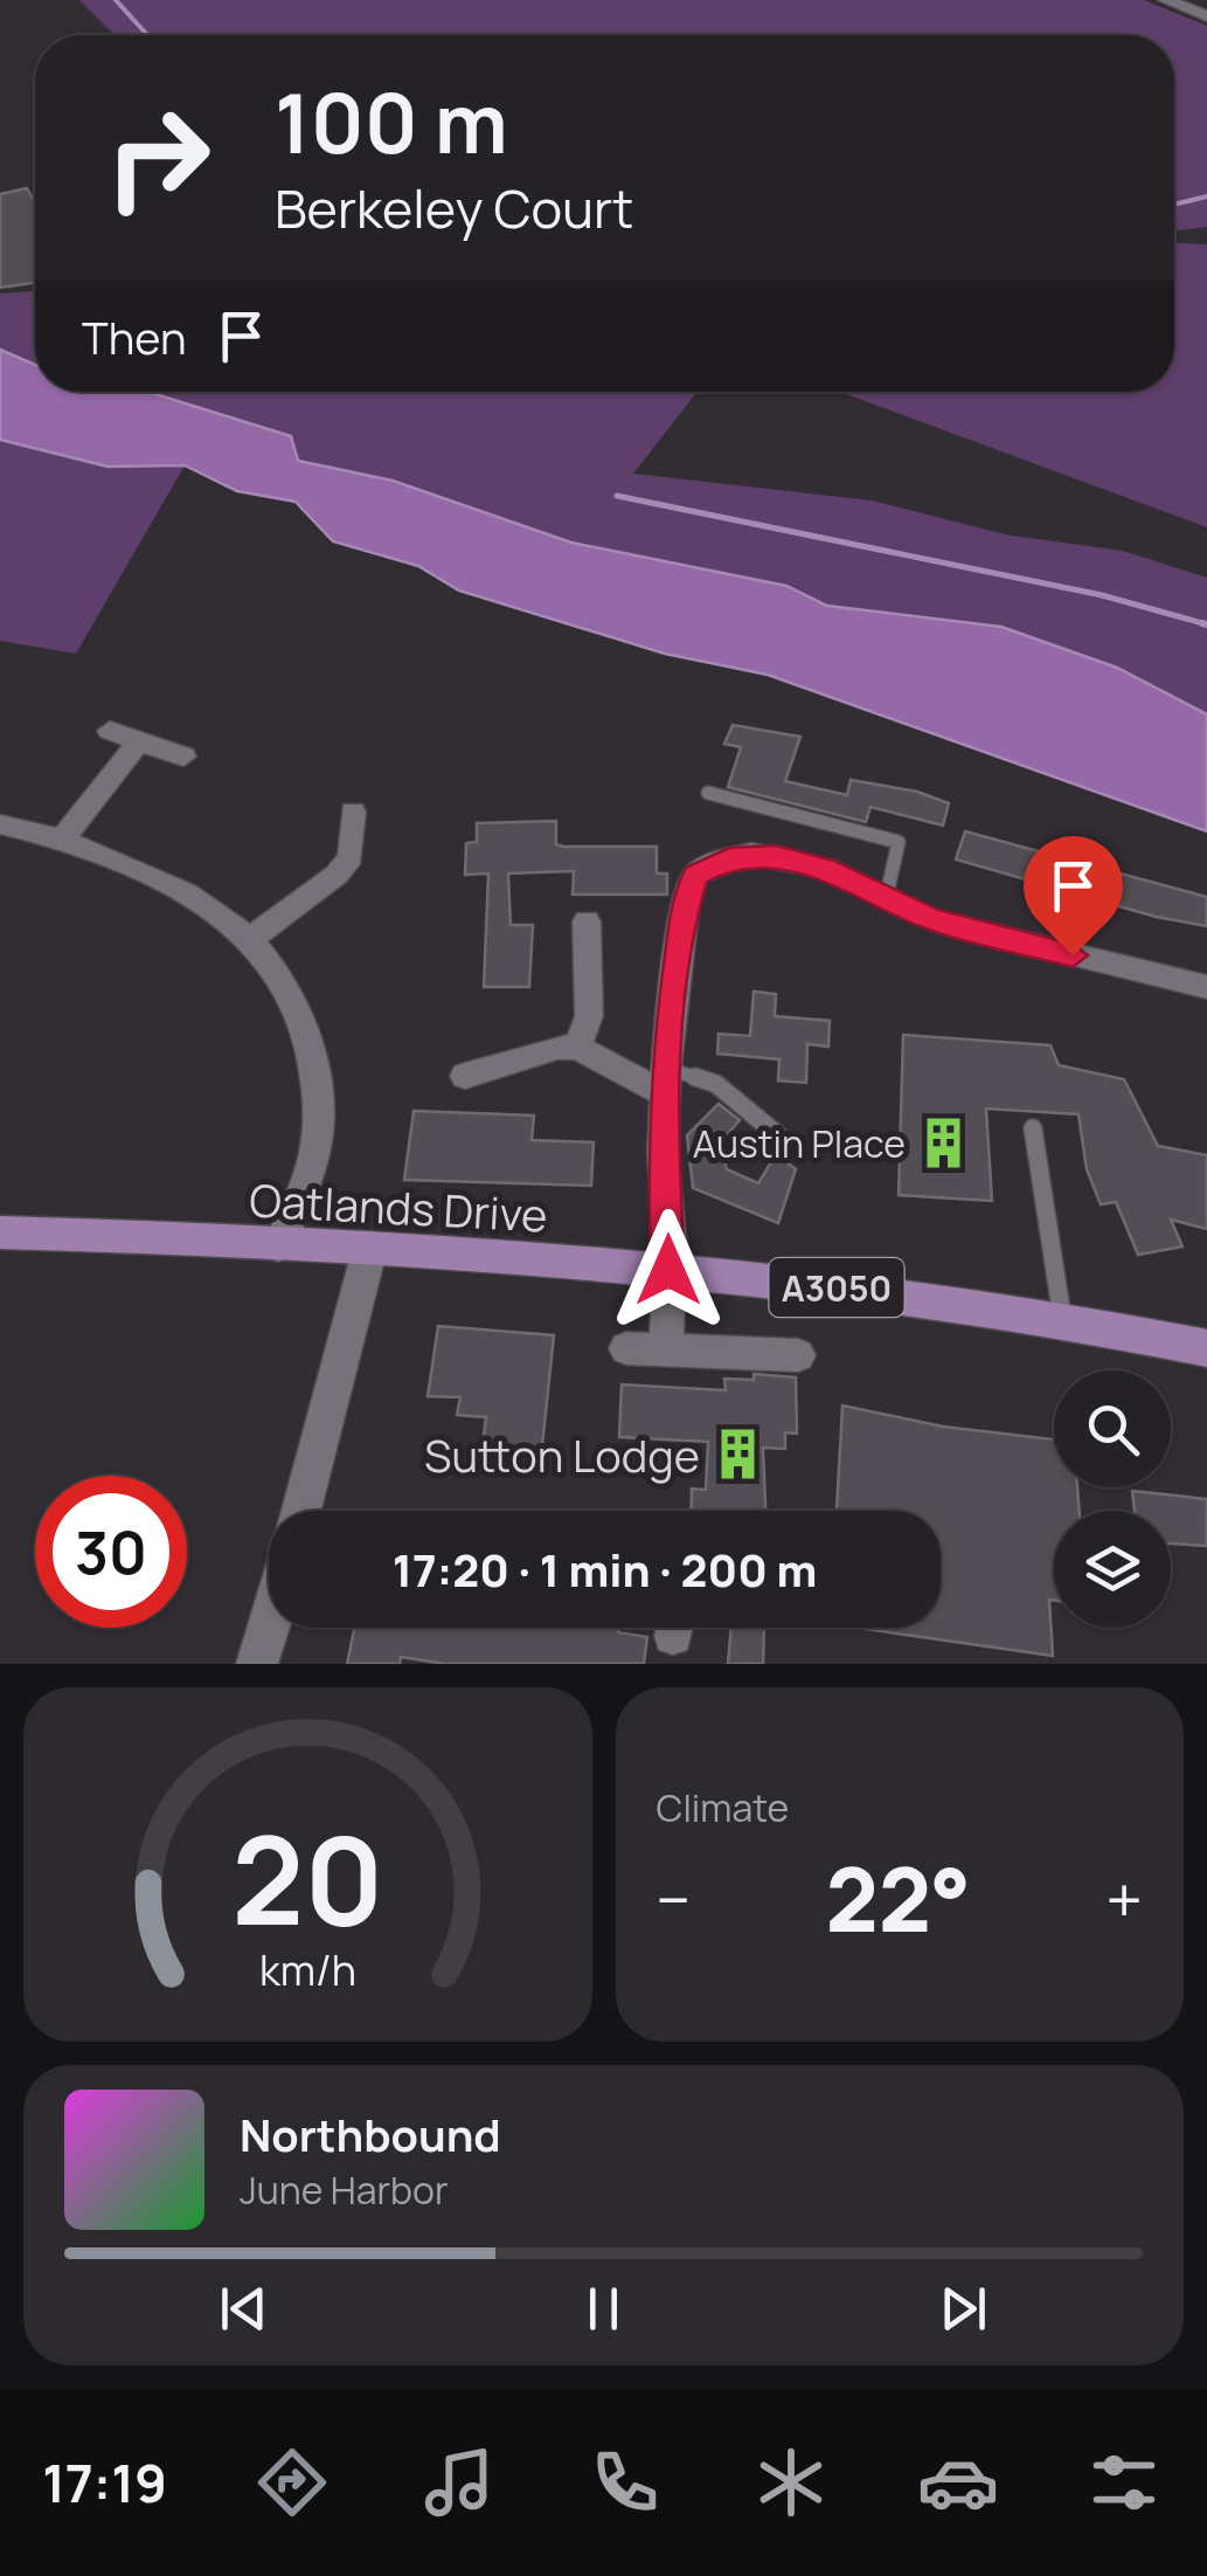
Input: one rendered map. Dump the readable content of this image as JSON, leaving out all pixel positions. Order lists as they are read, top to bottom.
{
  "streets": {
    "main road": ["Oatlands Drive", "A3050"]
  },
  "places": {
    "building": ["Austin Place", "Sutton Lodge"]
  },
  "page": {
    "turn": ["100 m", "Berkeley Court"],
    "then": "Then",
    "limit": "30",
    "trip": "17:20 · 1 min · 200 m",
    "tile": "Climate",
    "heat": ["−", "22°", "+"],
    "song": ["Northbound", "June Harbor"],
    "tabs": "17:19",
    "gauge": ["20", "km/h"]
  }
}
